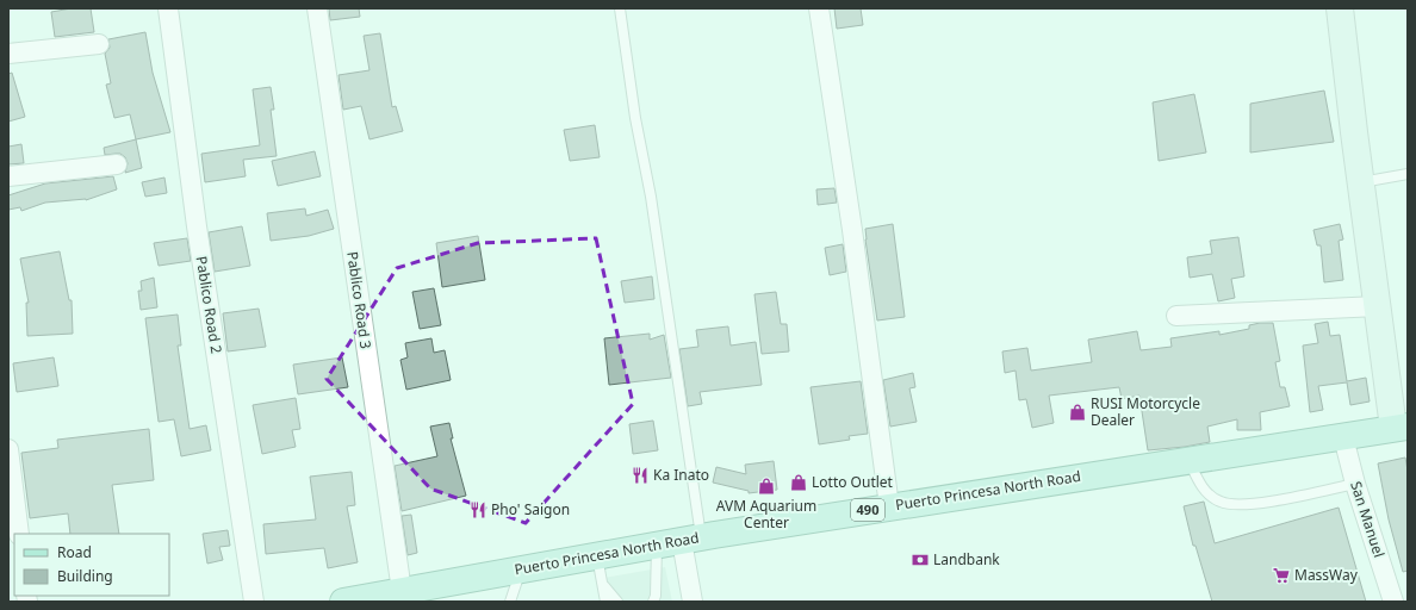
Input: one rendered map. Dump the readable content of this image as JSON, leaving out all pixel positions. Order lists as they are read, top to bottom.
{
  "streets": {
    "main road": ["Puerto Princesa North Road", "490"],
    "street": ["Pablico Road 3", "Pablico Road 2", "San Manuel"]
  },
  "crossings": [
    ["Pablico Road 3", "Puerto Princesa North Road"],
    ["Puerto Princesa North Road", "San Manuel"]
  ],
  "places": {
    "shop": ["RUSI Motorcycle Dealer", "Lotto Outlet", "AVM Aquarium Center"],
    "restaurant": ["Ka Inato", "Pho' Saigon"],
    "bank": ["Landbank"],
    "supermarket": ["MassWay"]
  },
  "legend": ["Road", "Building"]
}
